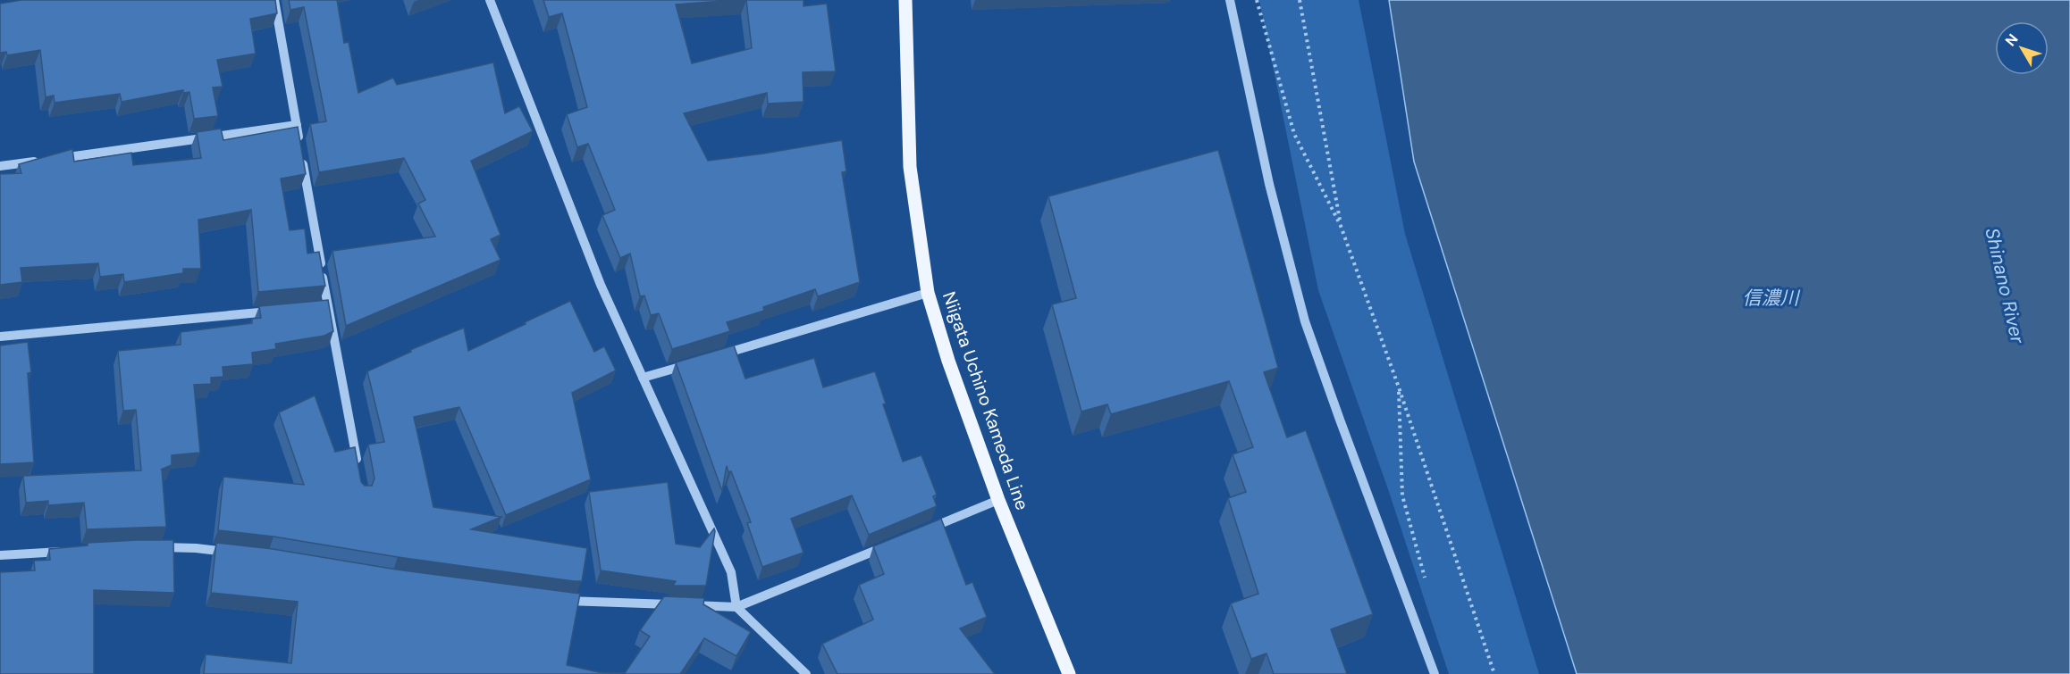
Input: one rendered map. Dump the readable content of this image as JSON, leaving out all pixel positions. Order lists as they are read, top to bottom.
{
  "streets": {
    "main road": ["Niigata Uchino Kameda Line"]
  },
  "water": ["Shinano River", "信濃川"],
  "north": "top left"
}
